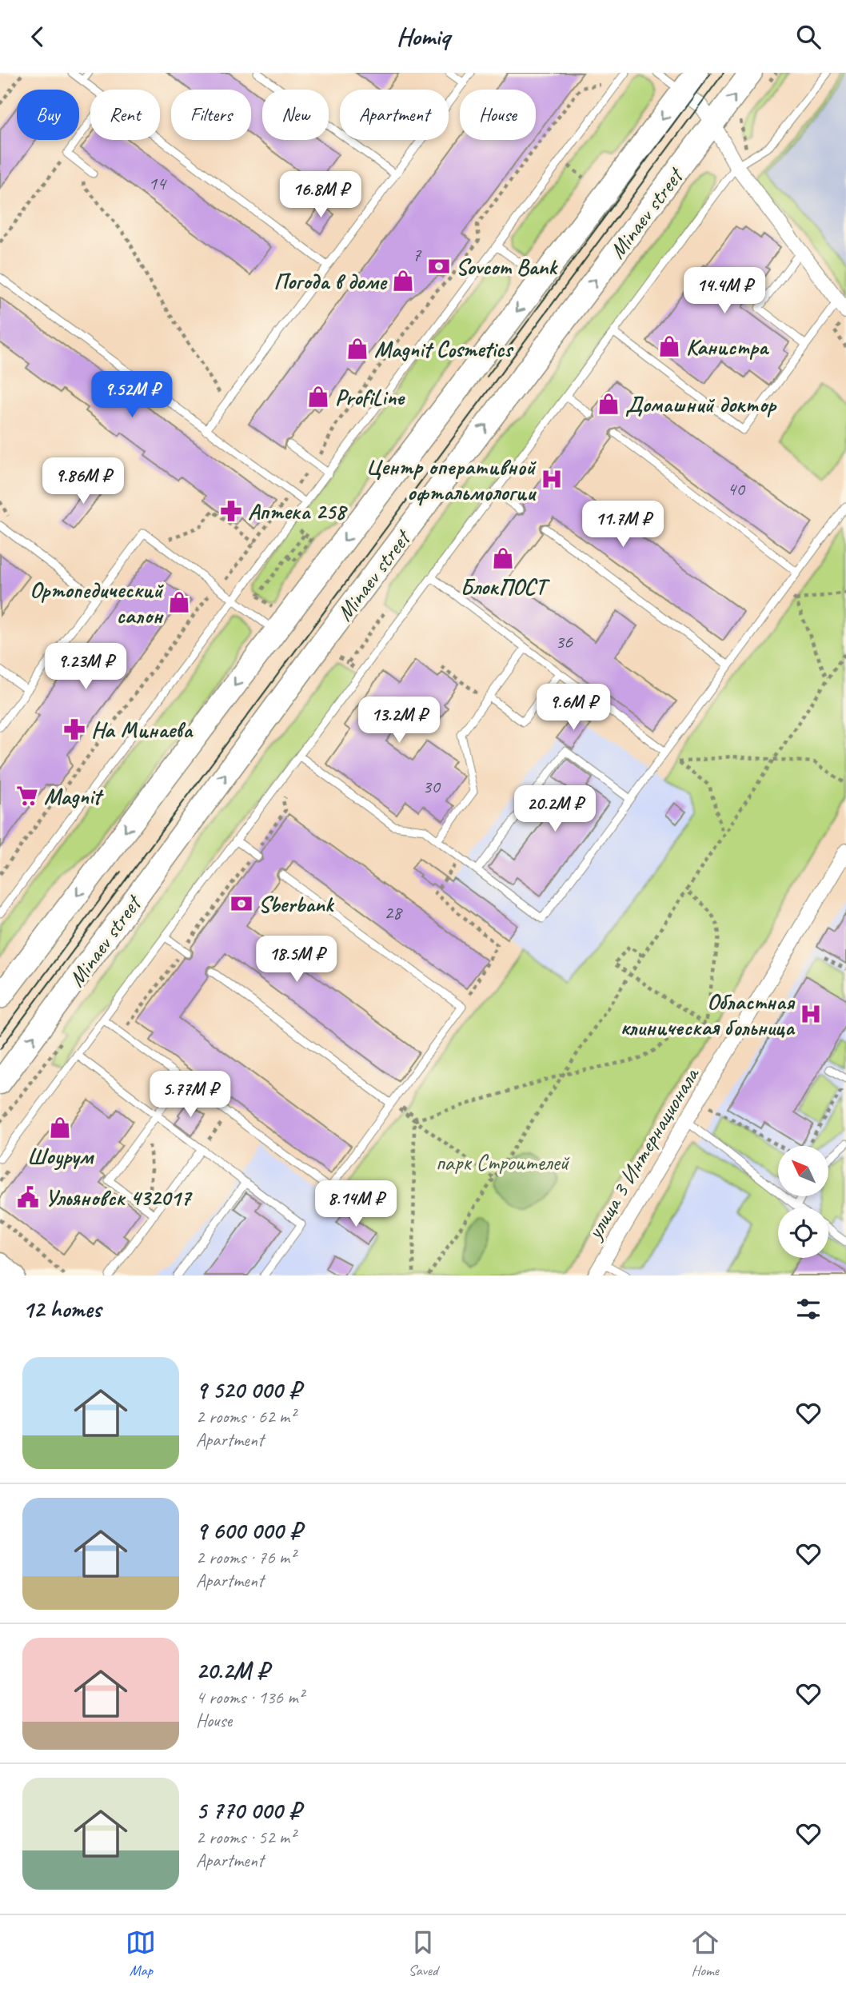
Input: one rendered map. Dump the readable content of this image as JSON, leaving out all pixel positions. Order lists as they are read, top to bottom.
{
  "streets": {
    "main road": ["Minaev street"],
    "street": ["улица 3 Интернационала"]
  },
  "parks": ["парк Строителей"],
  "places": {
    "bank": ["Sovcom Bank", "Sberbank"],
    "shop": [
      "Погода в доме",
      "Канистра",
      "Magnit Cosmetics",
      "ProfiLine",
      "Домашний доктор",
      "БлокПОСТ",
      "Ортопедический салон",
      "Шоурум"
    ],
    "hospital": ["Центр оперативной офтальмологии", "Областная клиническая больница"],
    "pharmacy": ["Аптека 258", "На Минаева"],
    "supermarket": ["Magnit"],
    "public building": ["Ульяновск 432017"]
  },
  "house_numbers": [
    "14",
    "7",
    "40",
    "36",
    "30",
    "28"
  ],
  "north": "top left",
  "page": {
    "header": "Homiq",
    "chip": [
      "Buy",
      "Rent",
      "Filters",
      "New",
      "Apartment",
      "House"
    ],
    "price": [
      "16.8M ₽",
      "14.4M ₽",
      "9.52M ₽",
      "9.86M ₽",
      "11.7M ₽",
      "9.23M ₽",
      "9.6M ₽",
      "13.2M ₽",
      "20.2M ₽",
      "18.5M ₽",
      "5.77M ₽",
      "8.14M ₽"
    ],
    "heading": "12 homes",
    "list": [
      {
        "name": "9 520 000 ₽",
        "note": "2 rooms · 62 m² · Apartment"
      },
      {
        "name": "9 600 000 ₽",
        "note": "2 rooms · 76 m² · Apartment"
      },
      {
        "name": "20.2M ₽",
        "note": "4 rooms · 136 m² · House"
      },
      {
        "name": "5 770 000 ₽",
        "note": "2 rooms · 52 m² · Apartment"
      }
    ],
    "tabs": ["Map", "Saved", "Home"]
  }
}
